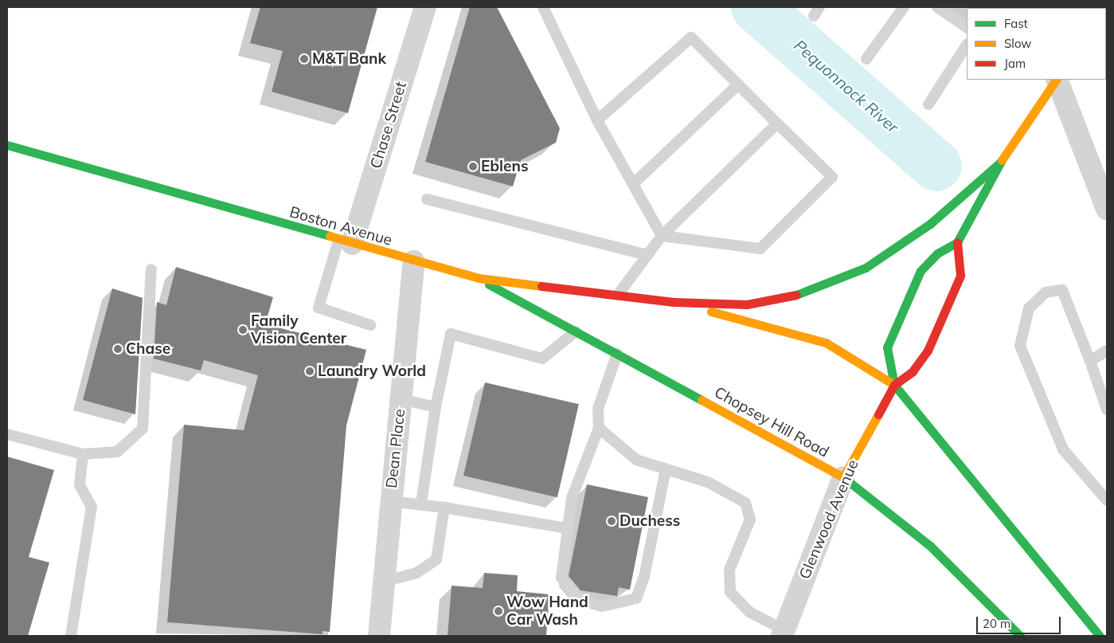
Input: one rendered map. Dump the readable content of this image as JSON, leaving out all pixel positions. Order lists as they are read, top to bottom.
{
  "streets": {
    "main road": ["Boston Avenue", "Chopsey Hill Road", "Glenwood Avenue"],
    "street": ["Chase Street", "Dean Place"]
  },
  "crossings": [
    ["Chase Street", "Boston Avenue"],
    ["Boston Avenue", "Chopsey Hill Road"],
    ["Boston Avenue", "Dean Place"],
    ["Chopsey Hill Road", "Glenwood Avenue"]
  ],
  "water": ["Pequonnock River"],
  "places": [
    "M&T Bank",
    "Eblens",
    "Family Vision Center",
    "Chase",
    "Laundry World",
    "Duchess",
    "Wow Hand Car Wash"
  ],
  "legend": ["Fast", "Slow", "Jam"],
  "scale_bar": "20 m"
}
